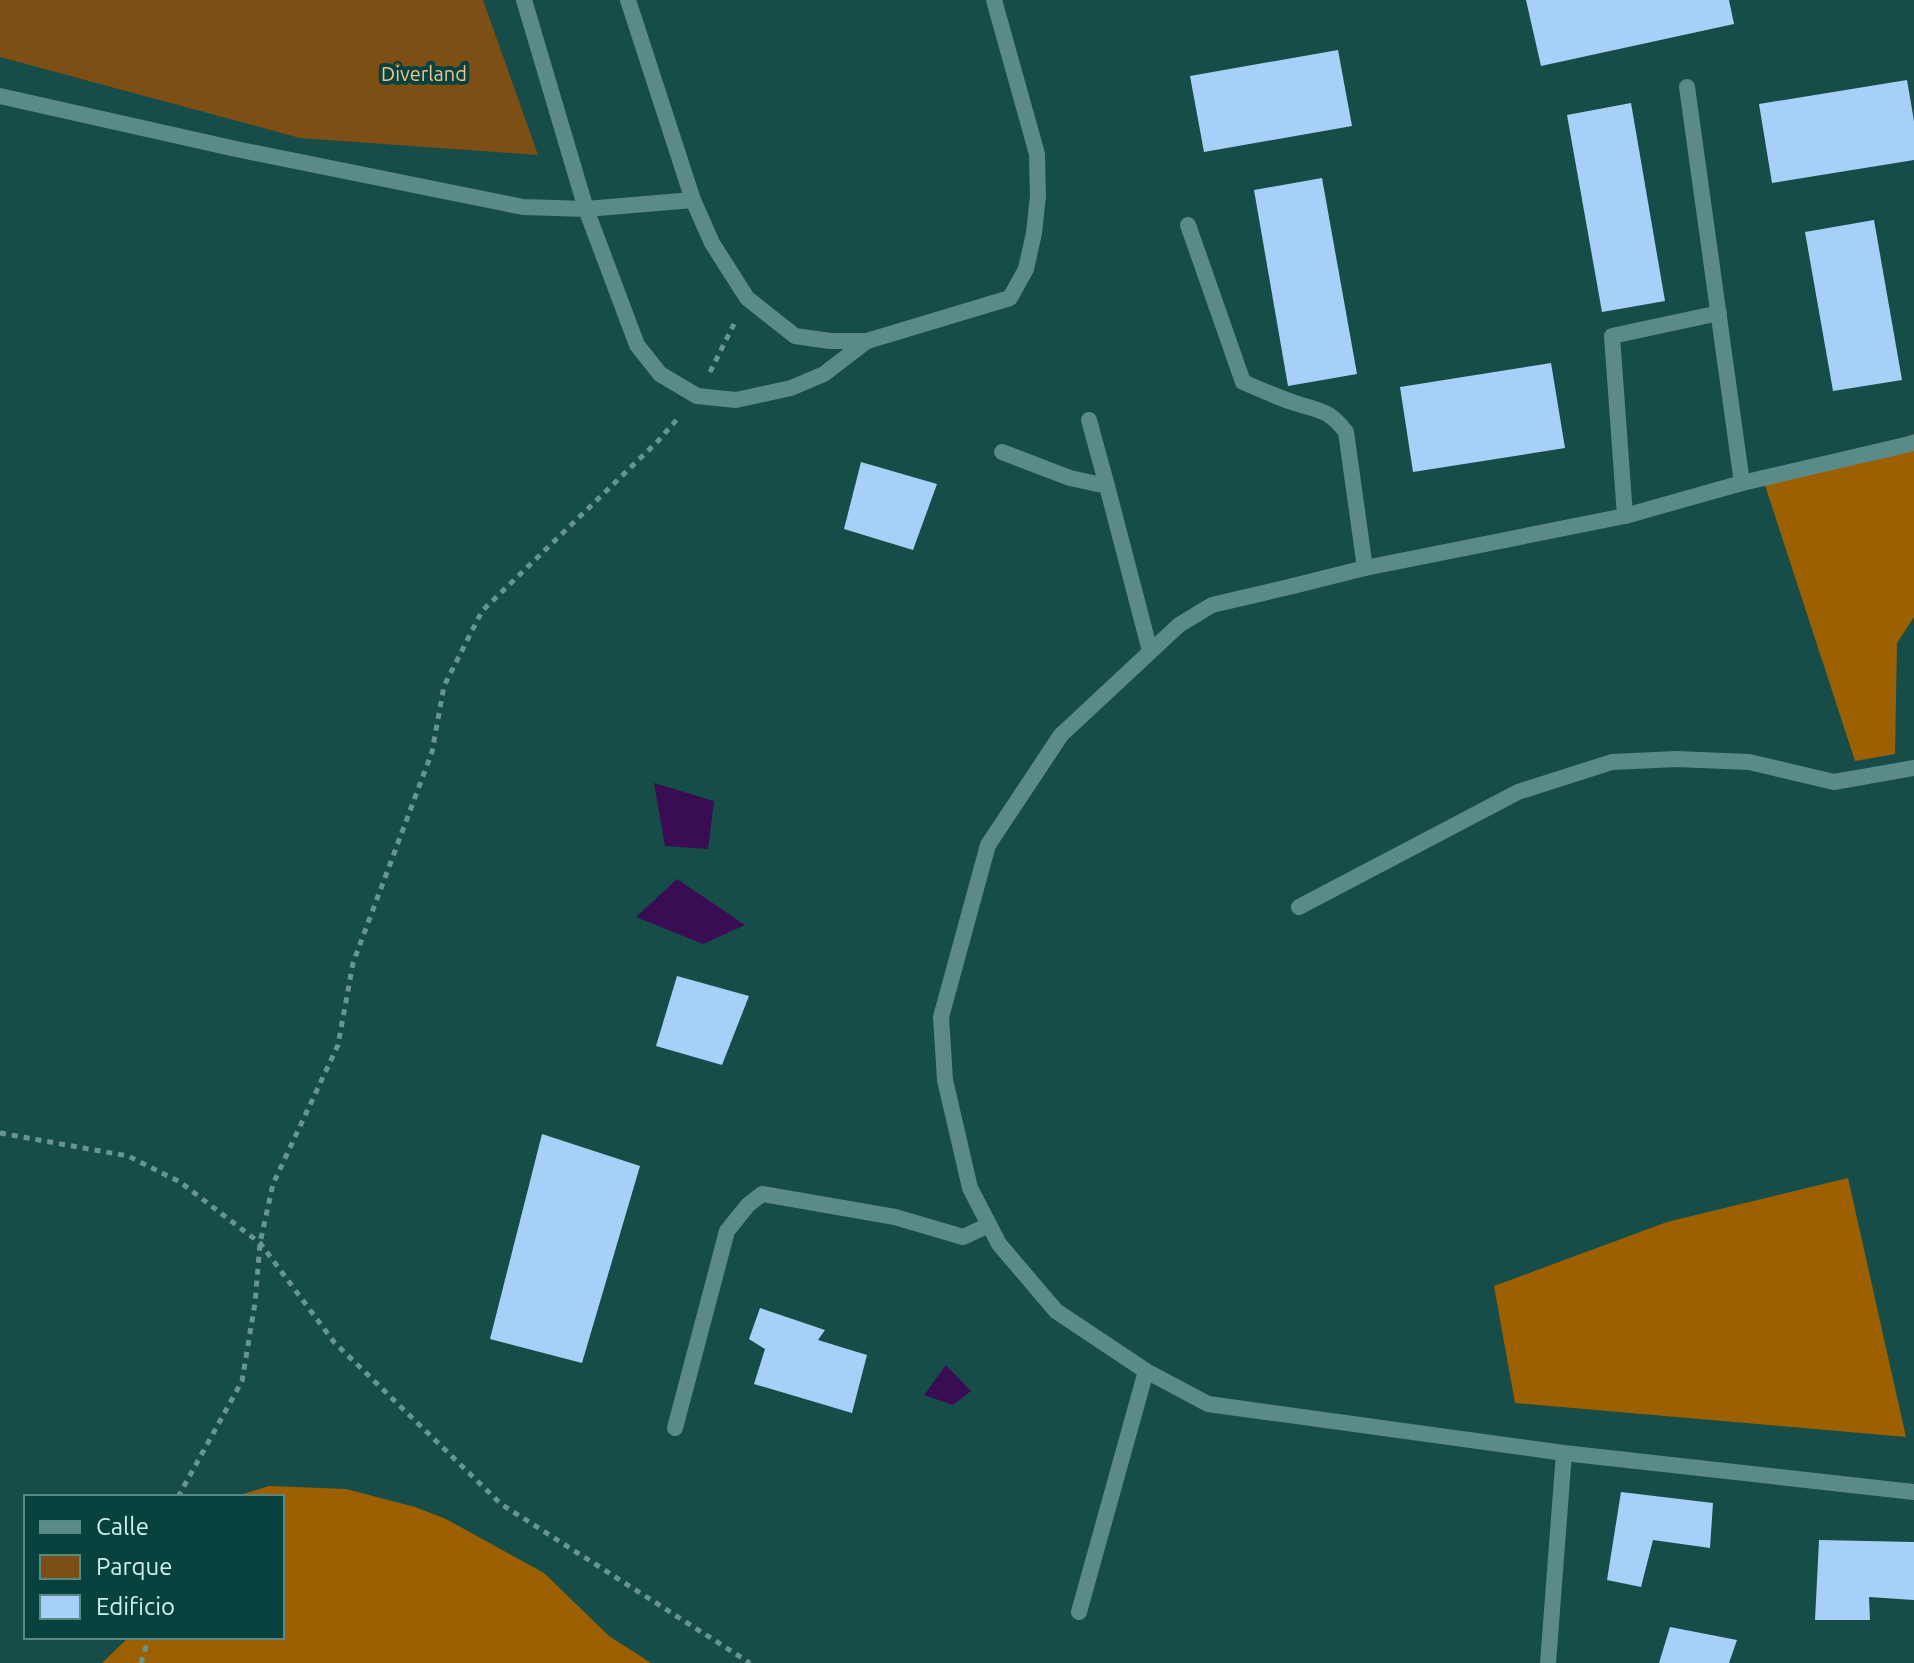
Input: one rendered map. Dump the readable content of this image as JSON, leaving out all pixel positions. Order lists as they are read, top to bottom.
{
  "parks": ["Diverland"],
  "legend": ["Calle", "Parque", "Edificio"]
}
